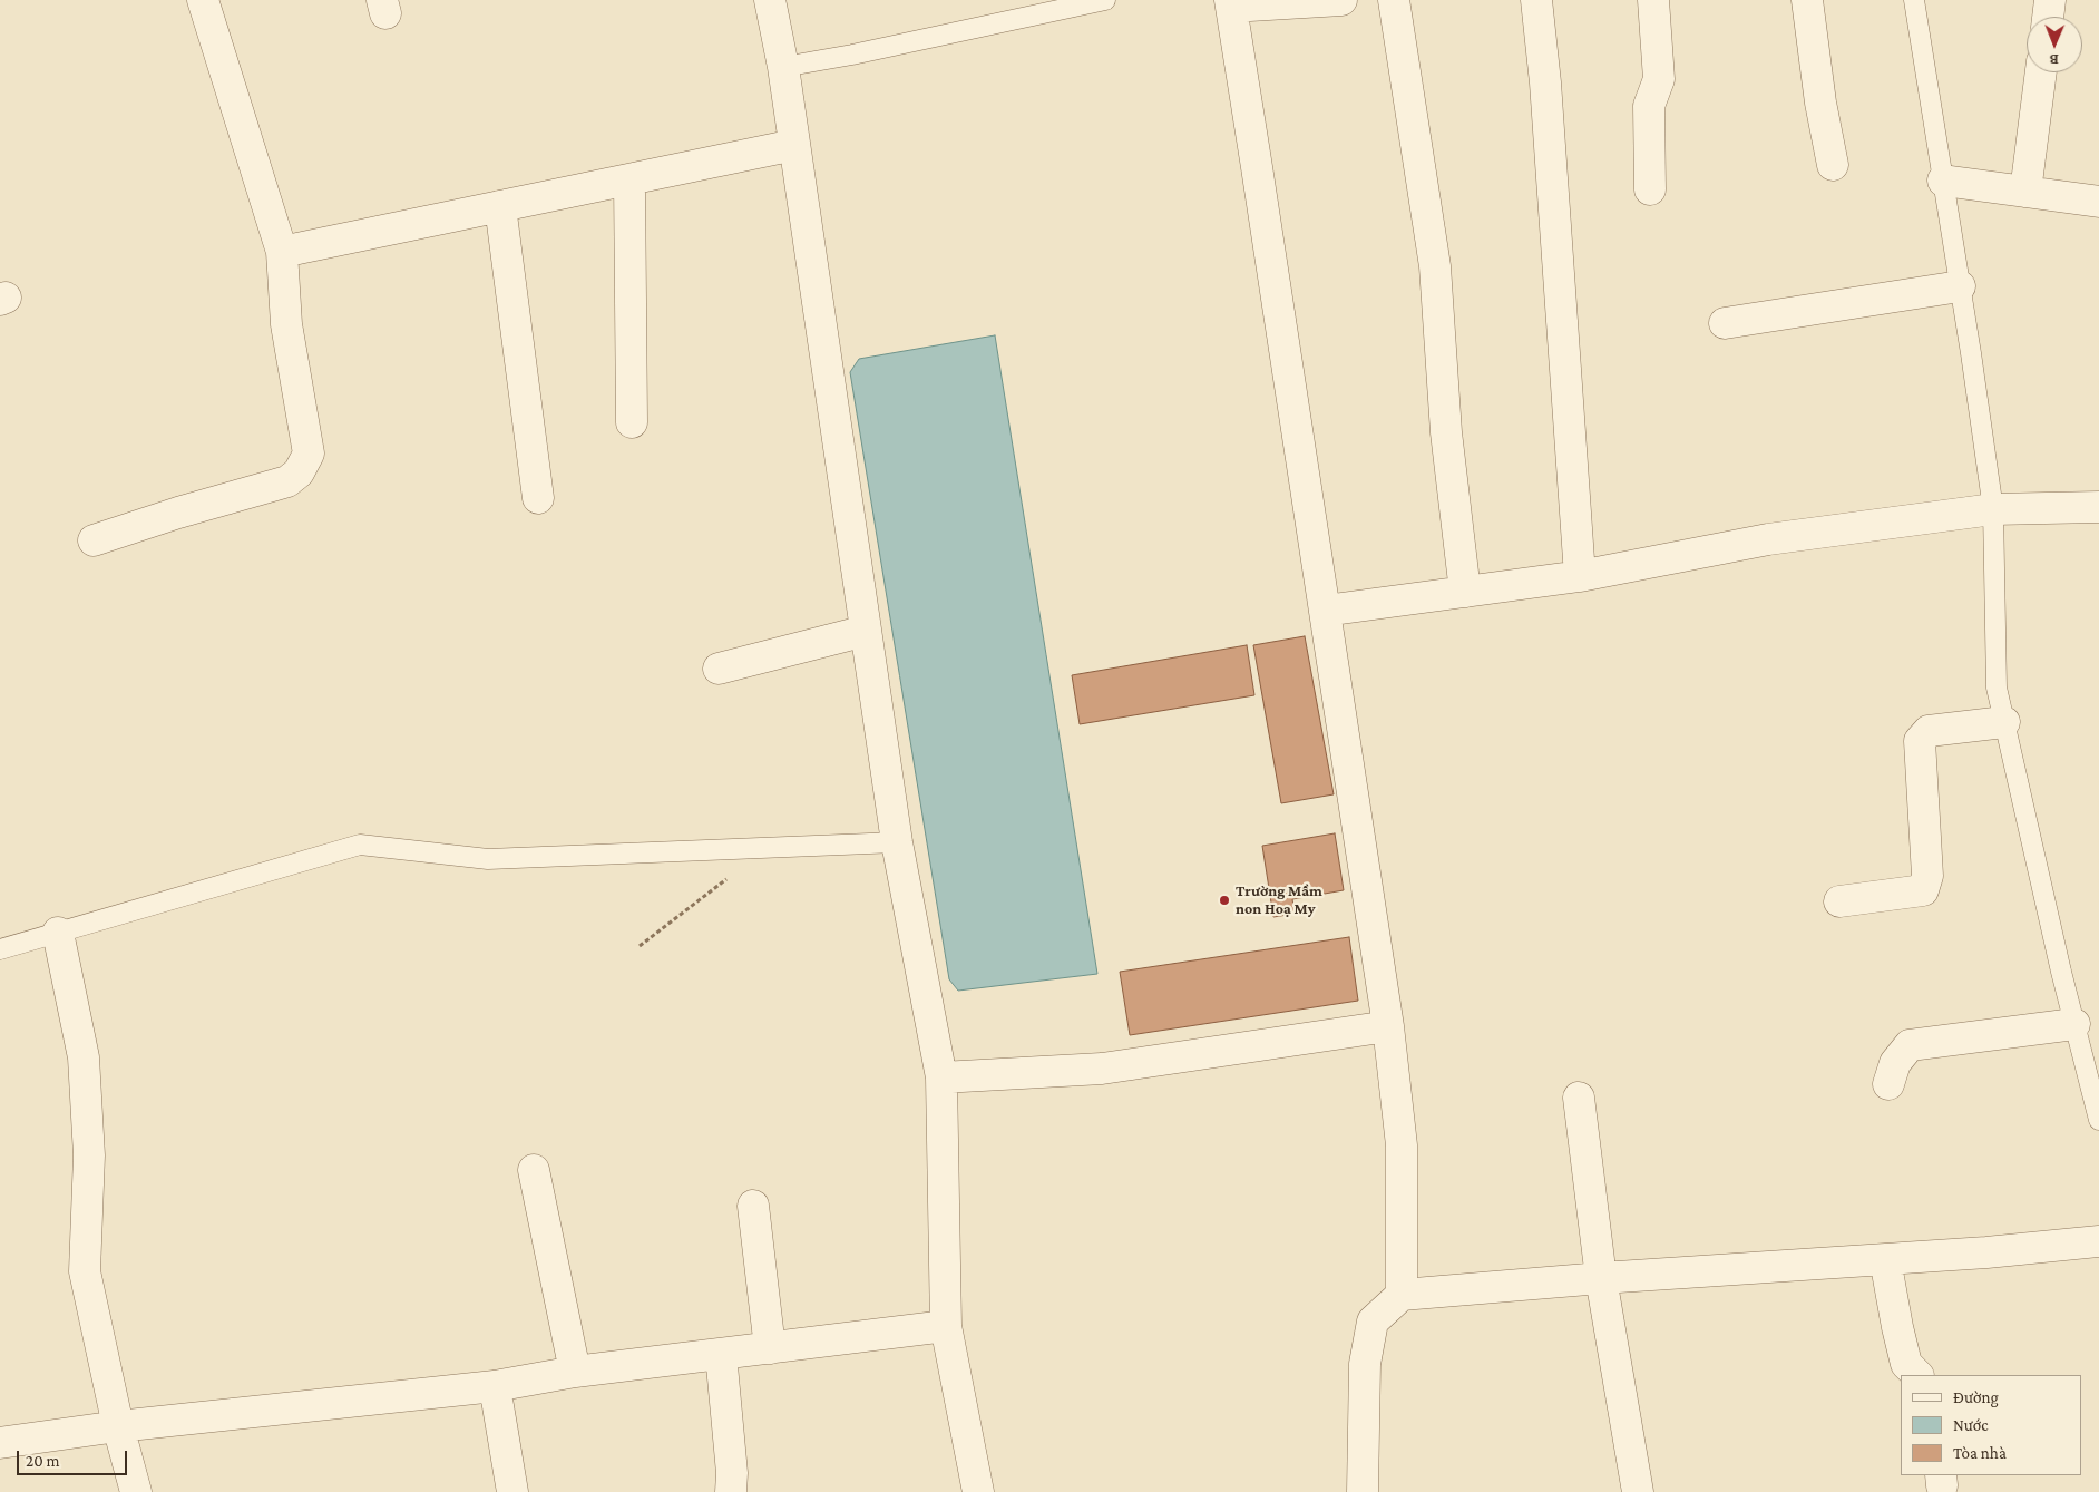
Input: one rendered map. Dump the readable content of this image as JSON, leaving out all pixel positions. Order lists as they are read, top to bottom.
{
  "places": ["Trường Mầm non Hoạ My"],
  "legend": ["Đường", "Nước", "Tòa nhà"],
  "scale_bar": "20 m",
  "north": "bottom"
}
